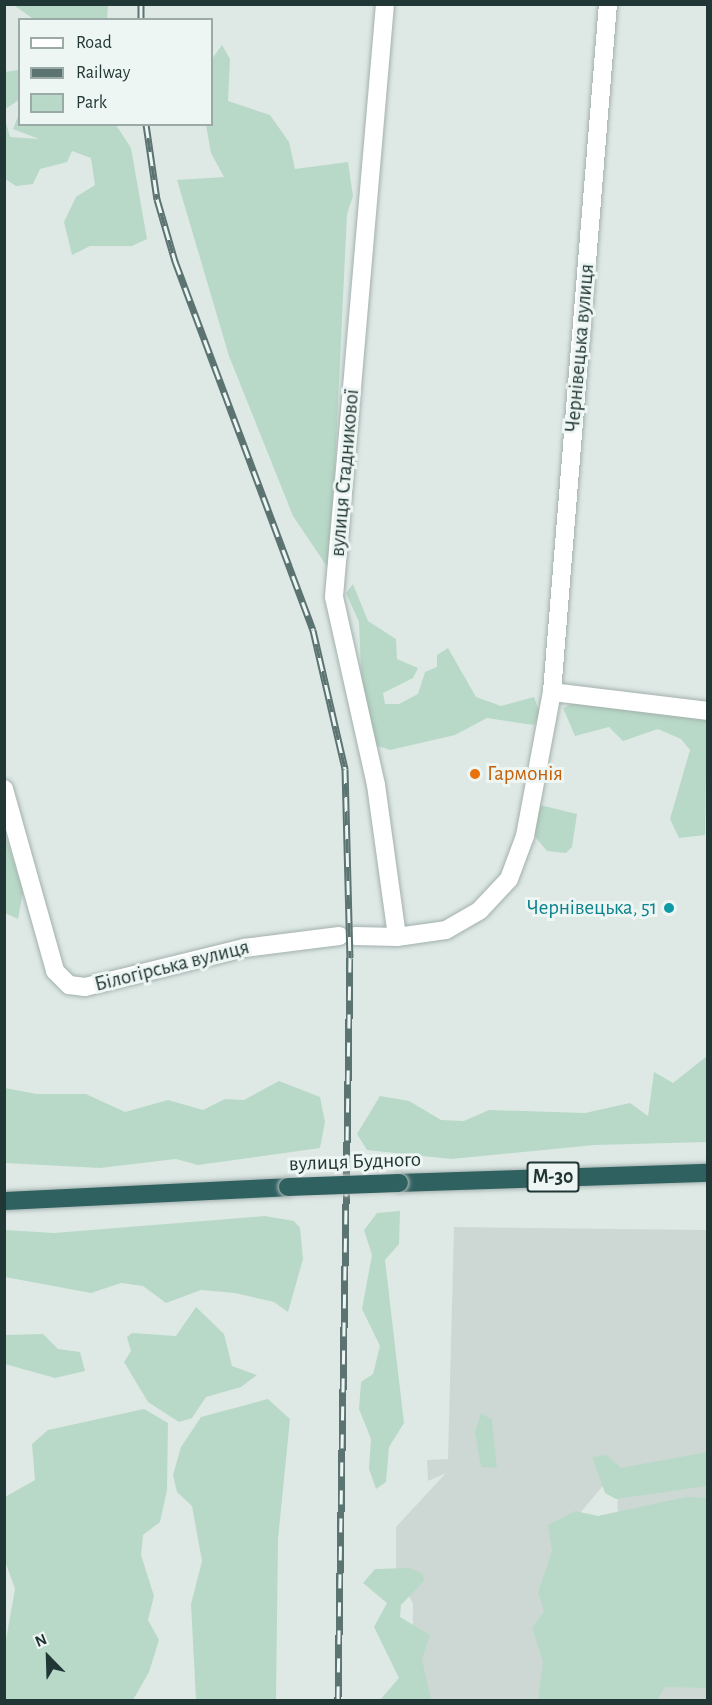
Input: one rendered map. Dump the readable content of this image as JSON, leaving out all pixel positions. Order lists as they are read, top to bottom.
{
  "streets": {
    "highway": ["вулиця Будного", "М-30"],
    "street": ["Чернівецька вулиця", "вулиця Стадникової", "Білогірська вулиця"]
  },
  "crossings": [
    ["Чернівецька вулиця", "вулиця Стадникової"],
    ["Чернівецька вулиця", "Білогірська вулиця"]
  ],
  "places": ["Гармонія", "Чернівецька, 51"],
  "legend": ["Road", "Railway", "Park"],
  "north": "top left"
}
